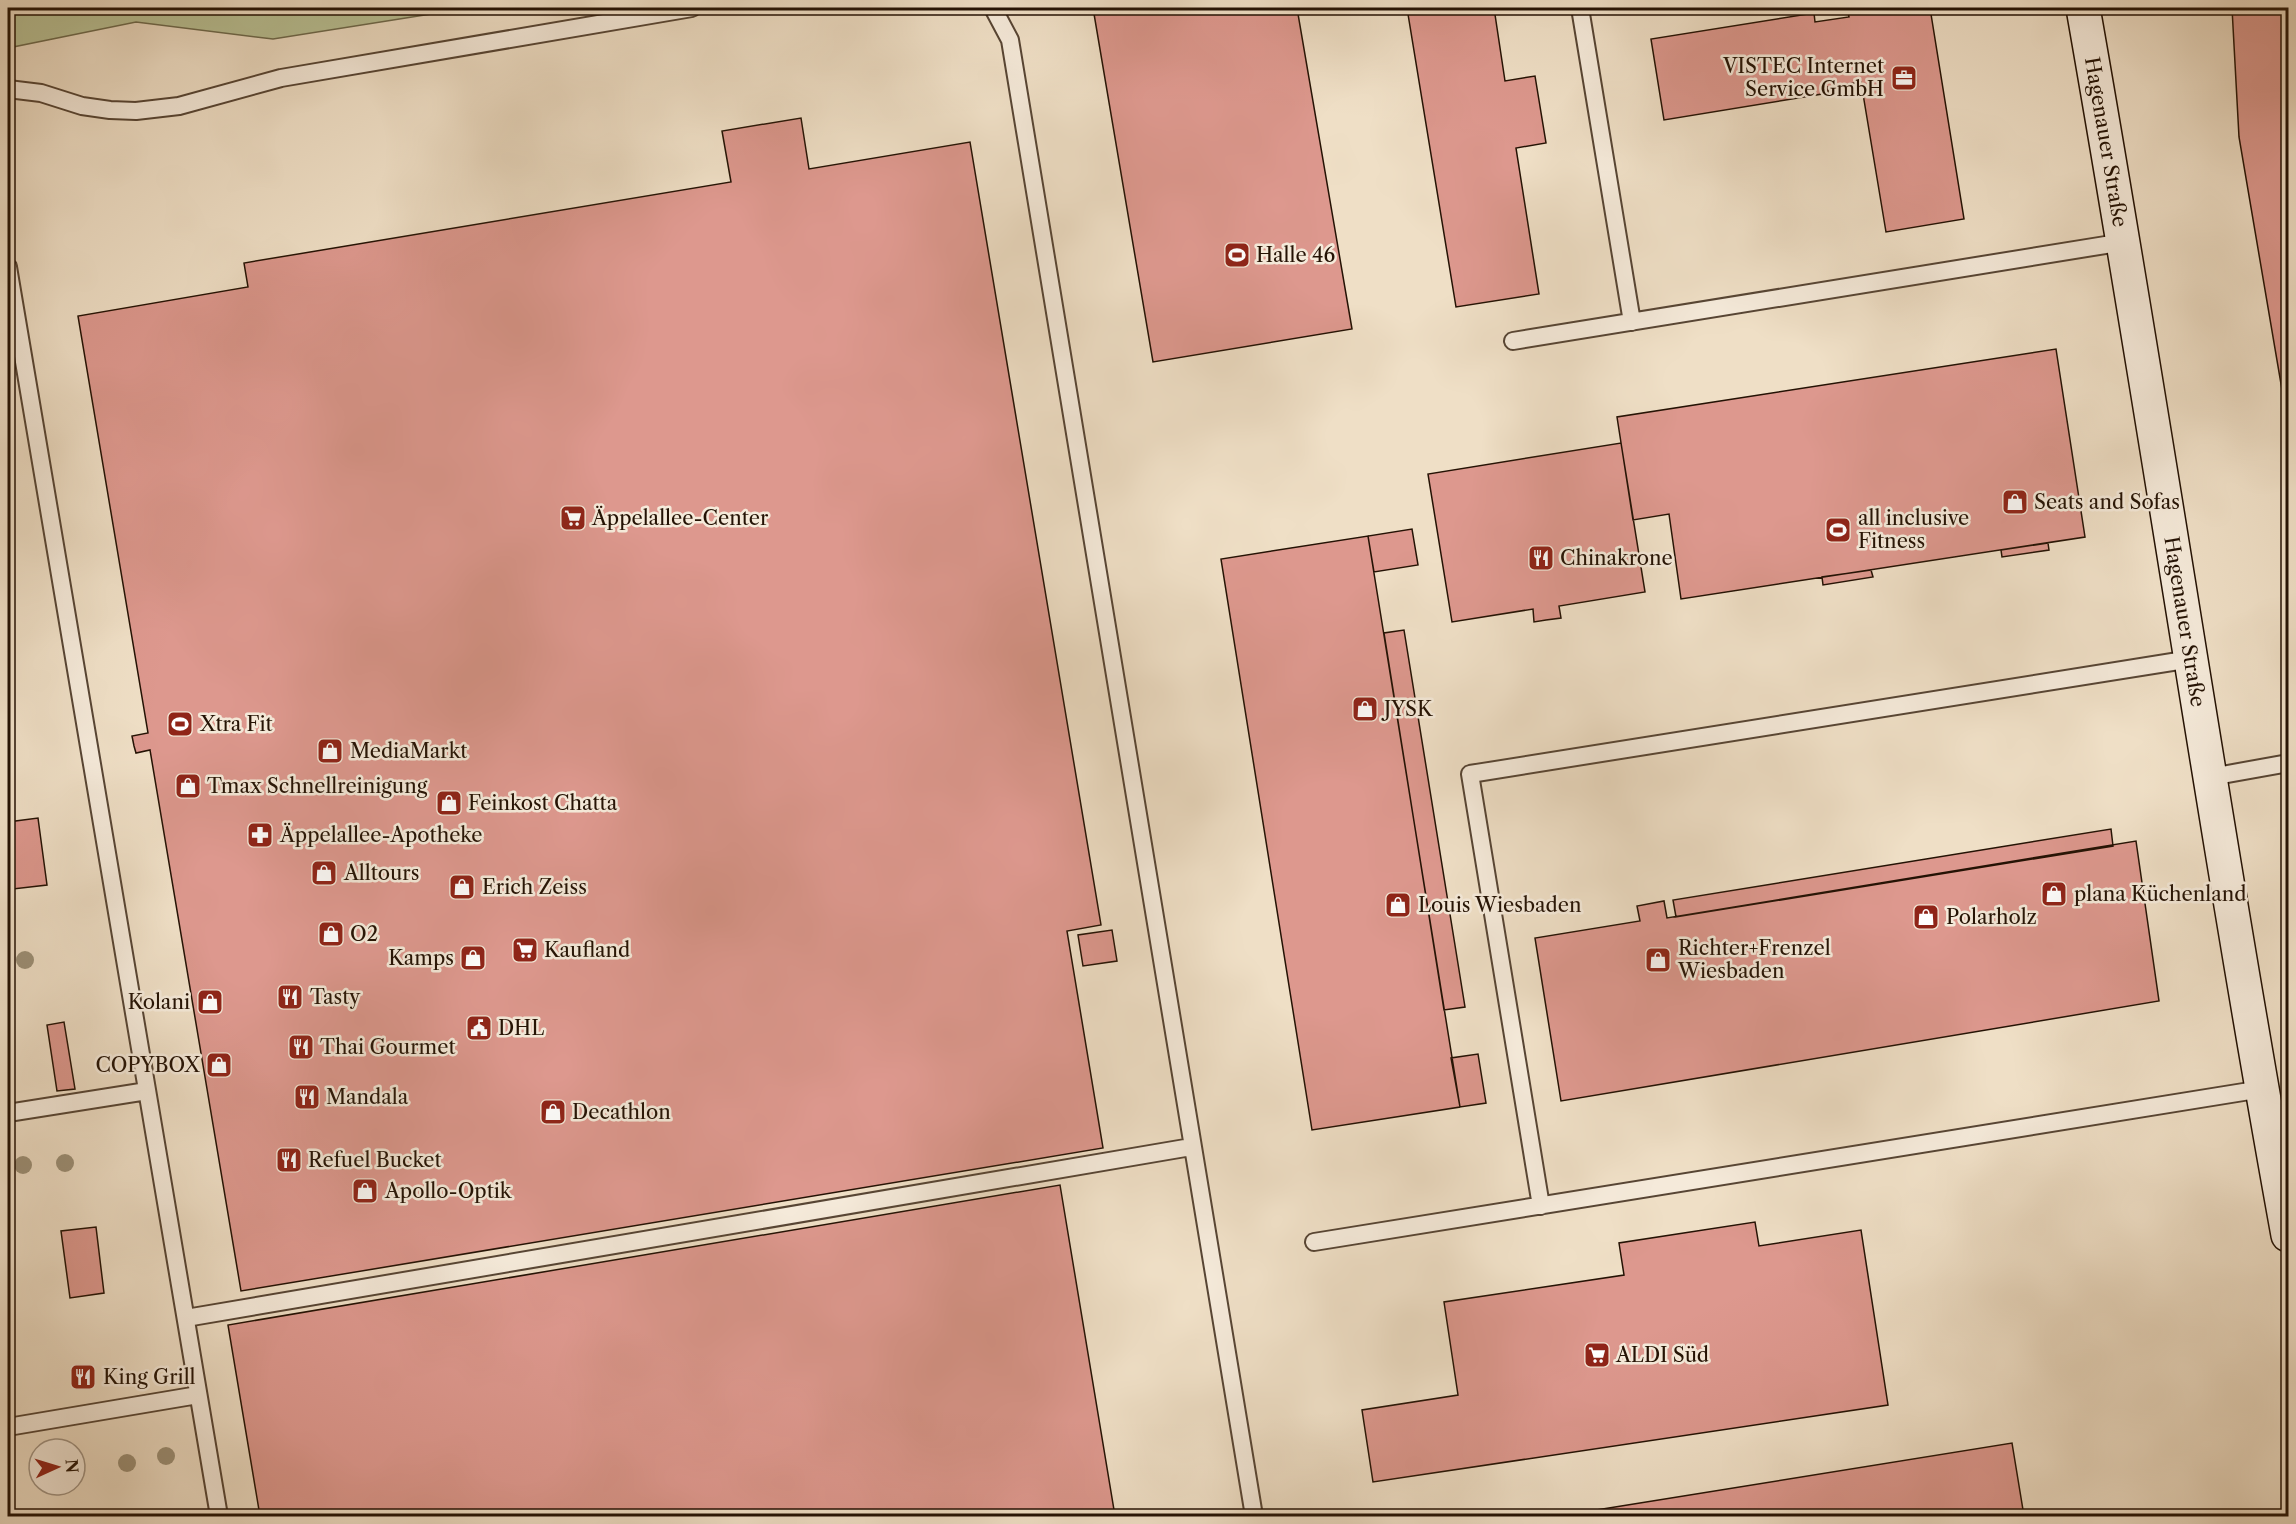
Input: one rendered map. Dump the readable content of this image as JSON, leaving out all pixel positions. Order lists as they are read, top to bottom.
{
  "streets": {
    "street": ["Hagenauer Straße"]
  },
  "places": {
    "office": ["VISTEC Internet Service GmbH"],
    "sports": ["Halle 46", "all inclusive Fitness", "Xtra Fit"],
    "shop": [
      "Seats and Sofas",
      "JYSK",
      "MediaMarkt",
      "Tmax Schnellreinigung",
      "Feinkost Chatta",
      "Alltours",
      "Erich Zeiss",
      "plana Küchenland",
      "Louis Wiesbaden",
      "Polarholz",
      "O2",
      "Kamps",
      "Richter+Frenzel Wiesbaden",
      "Kolani",
      "COPYBOX",
      "Decathlon",
      "Apollo-Optik"
    ],
    "supermarket": ["Äppelallee-Center", "Kaufland", "ALDI Süd"],
    "restaurant": [
      "Chinakrone",
      "Tasty",
      "Thai Gourmet",
      "Mandala",
      "Refuel Bucket",
      "King Grill"
    ],
    "pharmacy": ["Äppelallee-Apotheke"],
    "public building": ["DHL"]
  },
  "north": "right"
}
